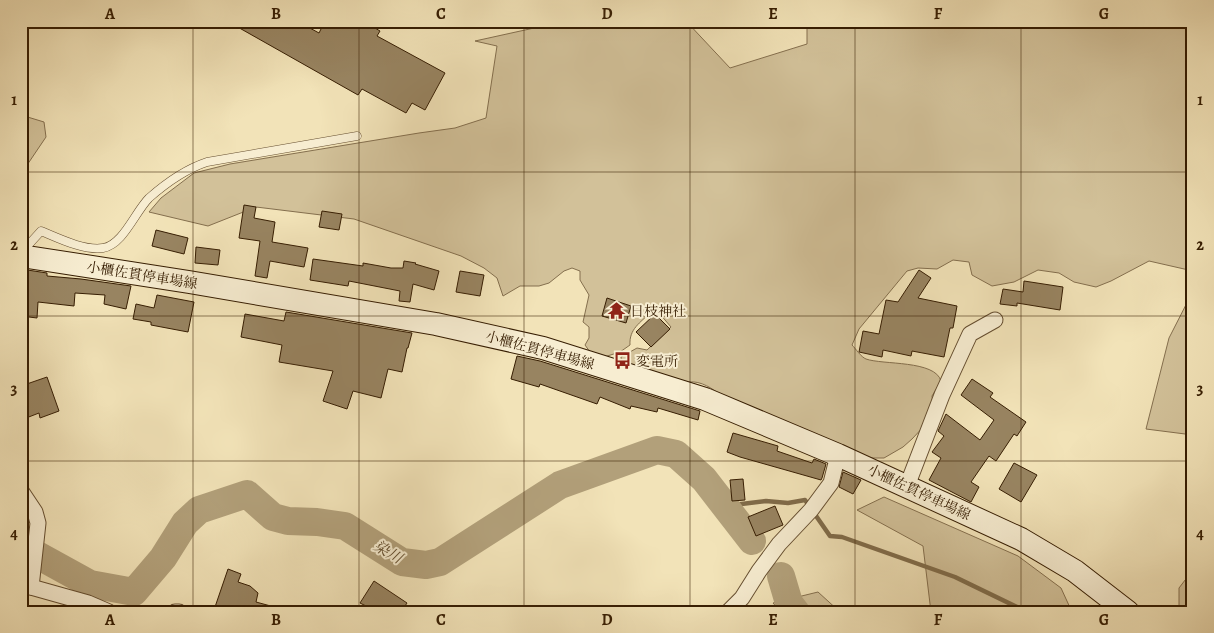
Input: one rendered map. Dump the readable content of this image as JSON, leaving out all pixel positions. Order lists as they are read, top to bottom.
{
  "streets": {
    "main road": ["小櫃佐貫停車場線"]
  },
  "water": ["染川"],
  "places": {
    "temple": ["日枝神社"],
    "bus stop": ["変電所"]
  },
  "grid": {
    "columns": [
      "A",
      "B",
      "C",
      "D",
      "E",
      "F",
      "G"
    ],
    "rows": [
      "1",
      "2",
      "3",
      "4"
    ]
  }
}
